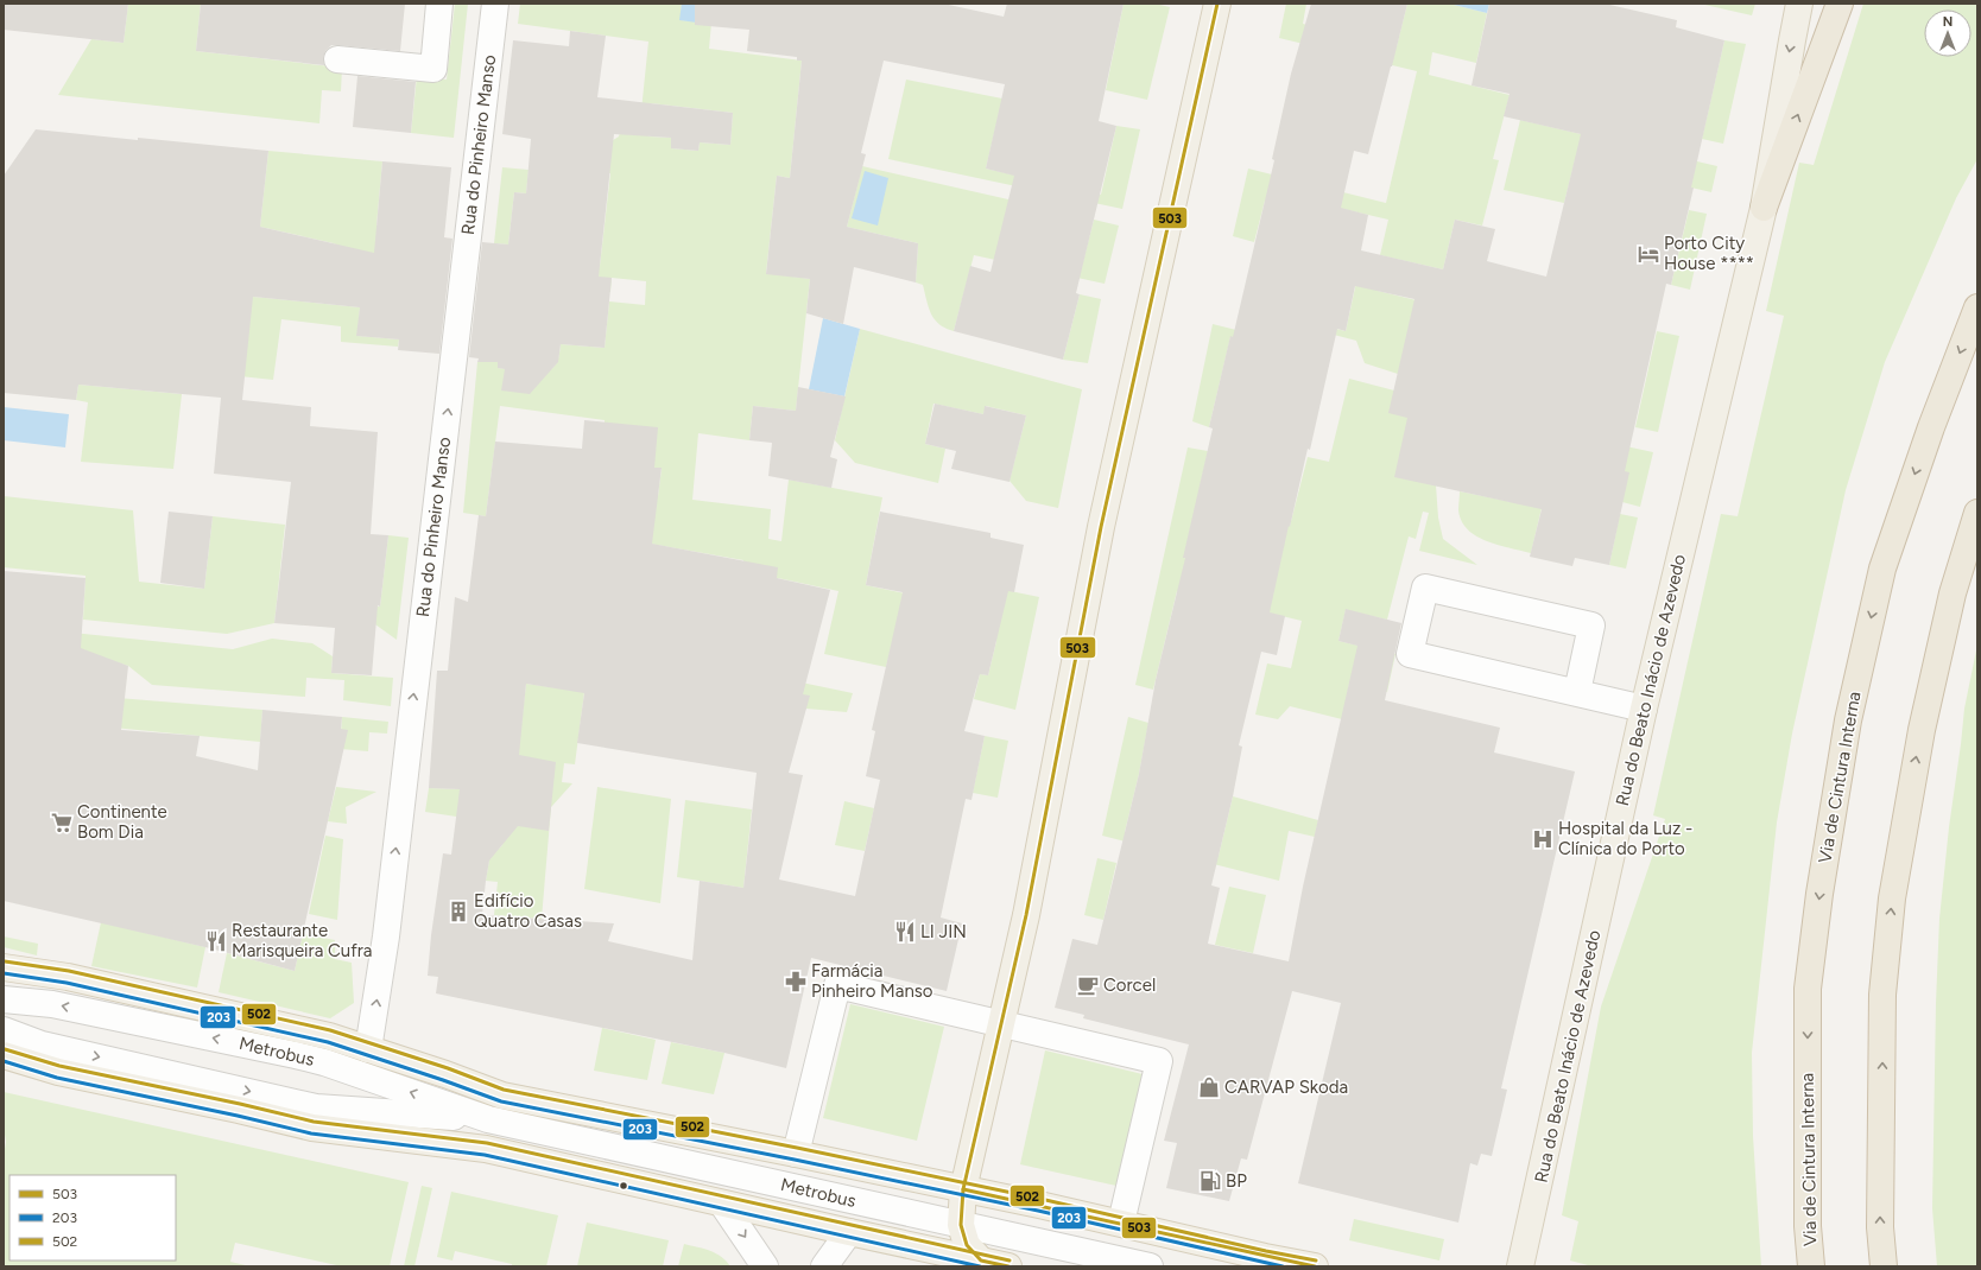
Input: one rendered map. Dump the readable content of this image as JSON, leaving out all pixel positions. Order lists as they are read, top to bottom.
{
  "streets": {
    "highway": ["Via de Cintura Interna"],
    "main road": ["Rua do Beato Inácio de Azevedo"],
    "street": ["Rua do Pinheiro Manso", "Metrobus"]
  },
  "one_way": ["Rua do Pinheiro Manso"],
  "places": {
    "hotel": ["Porto City House ****"],
    "supermarket": ["Continente Bom Dia"],
    "hospital": ["Hospital da Luz - Clínica do Porto"],
    "building": ["Edifício Quatro Casas"],
    "restaurant": ["LI JIN", "Restaurante Marisqueira Cufra"],
    "pharmacy": ["Farmácia Pinheiro Manso"],
    "cafe": ["Corcel"],
    "shop": ["CARVAP Skoda"],
    "fuel station": ["BP"]
  },
  "lines": ["transit line 503", "transit line 502", "transit line 203"],
  "legend": ["503", "203", "502"],
  "north": "top"
}
